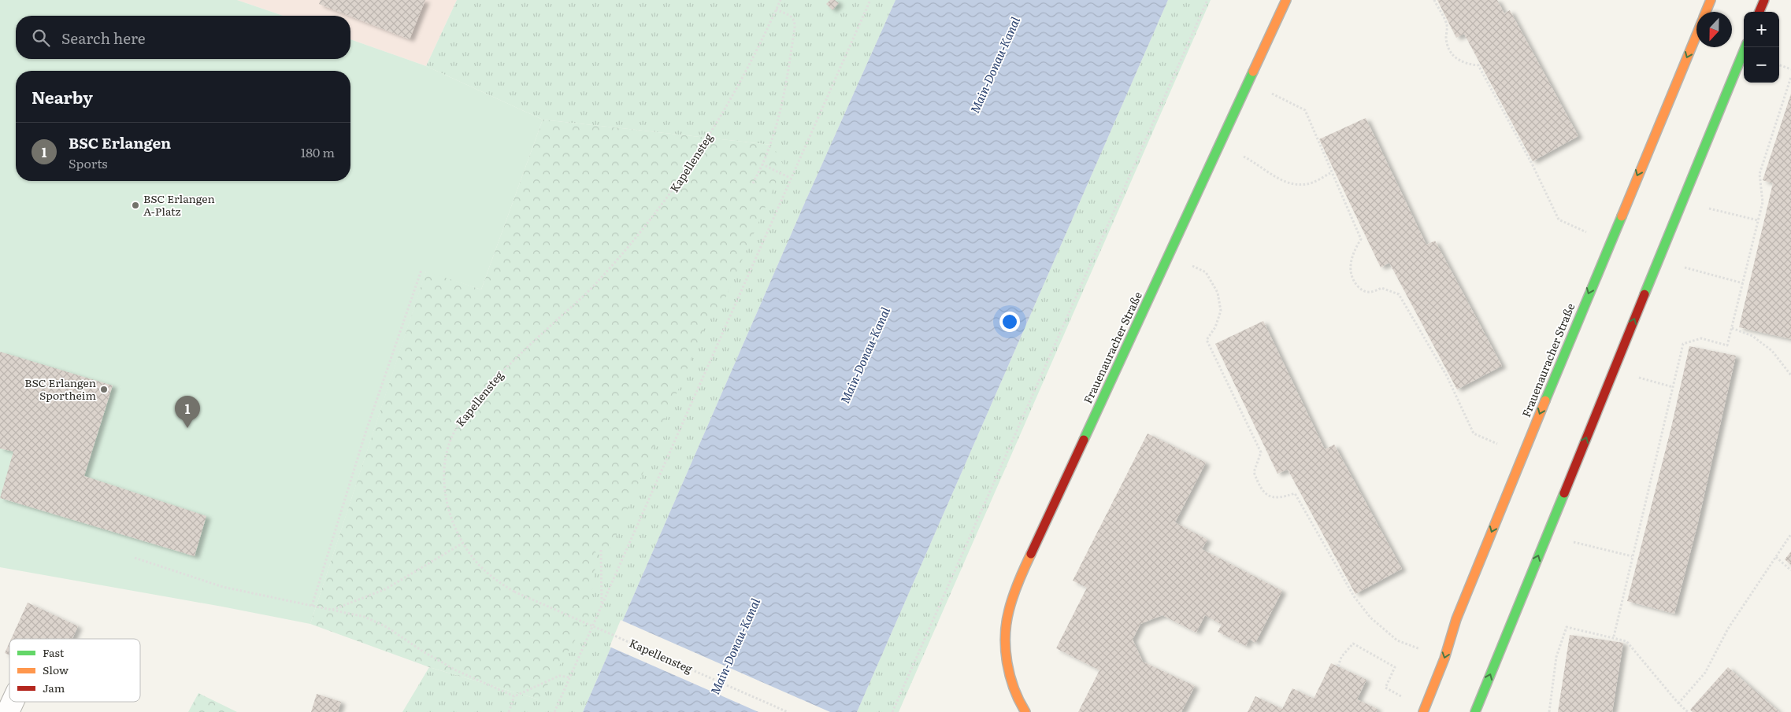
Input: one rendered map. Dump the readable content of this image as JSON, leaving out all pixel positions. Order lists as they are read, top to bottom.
{
  "streets": {
    "main road": ["Frauenauracher Straße"],
    "path": ["Kapellensteg"]
  },
  "water": ["Main-Donau-Kanal"],
  "places": ["BSC Erlangen A-Platz", "BSC Erlangen Sportheim"],
  "legend": ["Fast", "Slow", "Jam"],
  "north": "bottom",
  "page": {
    "map_buttons": ["+", "−"],
    "search": "Search here",
    "heading": "Nearby",
    "list": [
      {
        "mark": "1",
        "name": "BSC Erlangen",
        "note": "Sports",
        "value": "180 m"
      }
    ],
    "pins": "1"
  }
}
